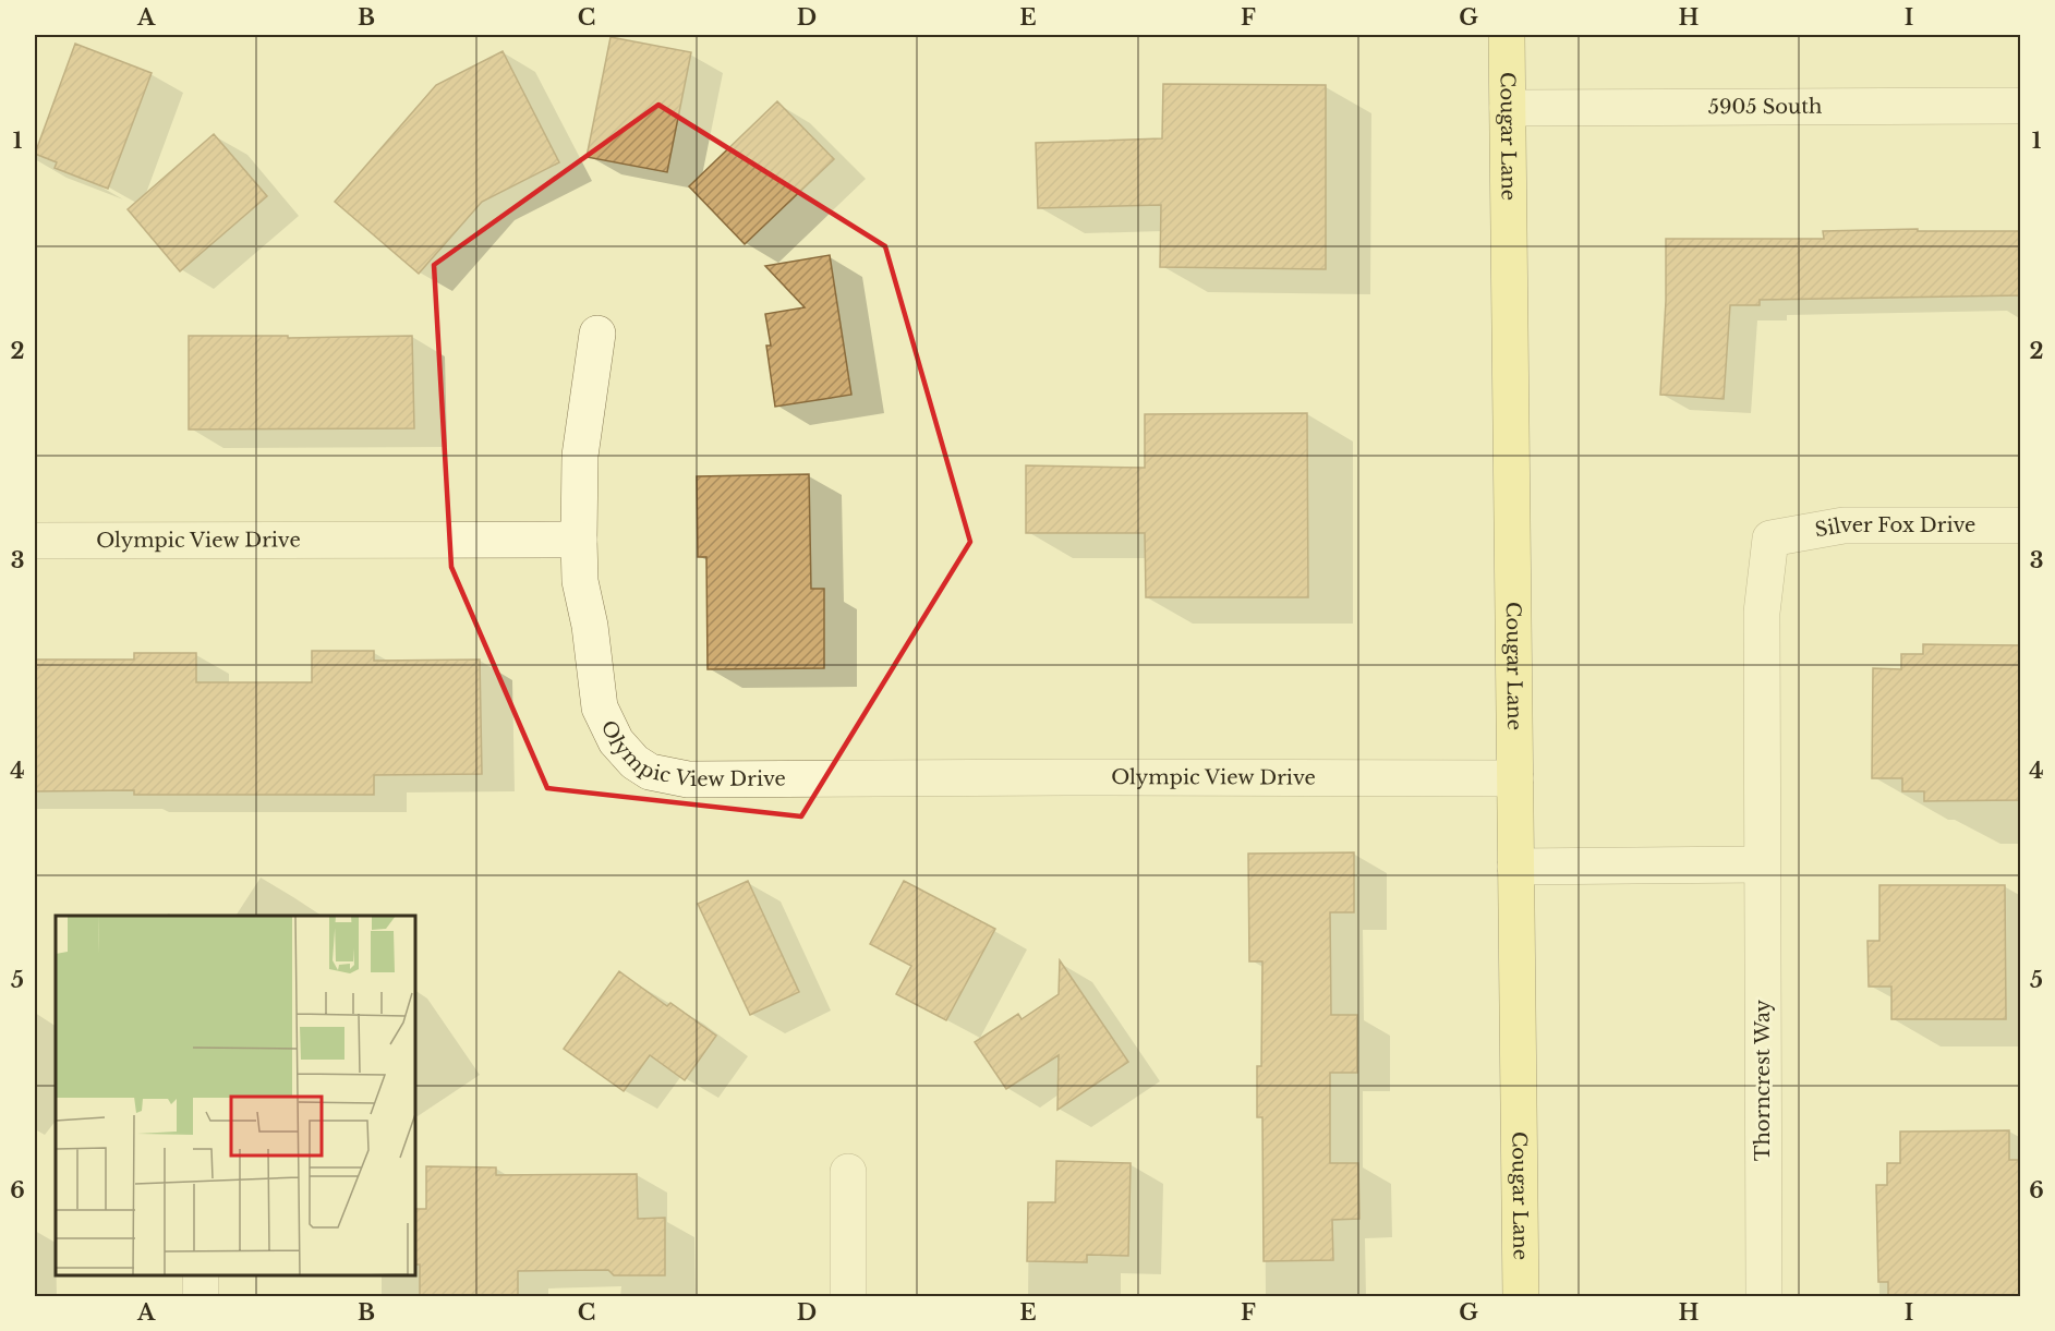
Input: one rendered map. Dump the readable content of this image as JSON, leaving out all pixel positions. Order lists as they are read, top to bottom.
{
  "streets": {
    "main road": ["Cougar Lane"],
    "street": [
      "5905 South",
      "Silver Fox Drive",
      "Olympic View Drive",
      "Thorncrest Way"
    ]
  },
  "crossings": [
    ["5905 South", "Cougar Lane"],
    ["Cougar Lane", "Olympic View Drive"],
    ["Silver Fox Drive", "Thorncrest Way"]
  ],
  "grid": {
    "columns": [
      "A",
      "B",
      "C",
      "D",
      "E",
      "F",
      "G",
      "H",
      "I"
    ],
    "rows": [
      "1",
      "2",
      "3",
      "4",
      "5",
      "6"
    ]
  }
}
